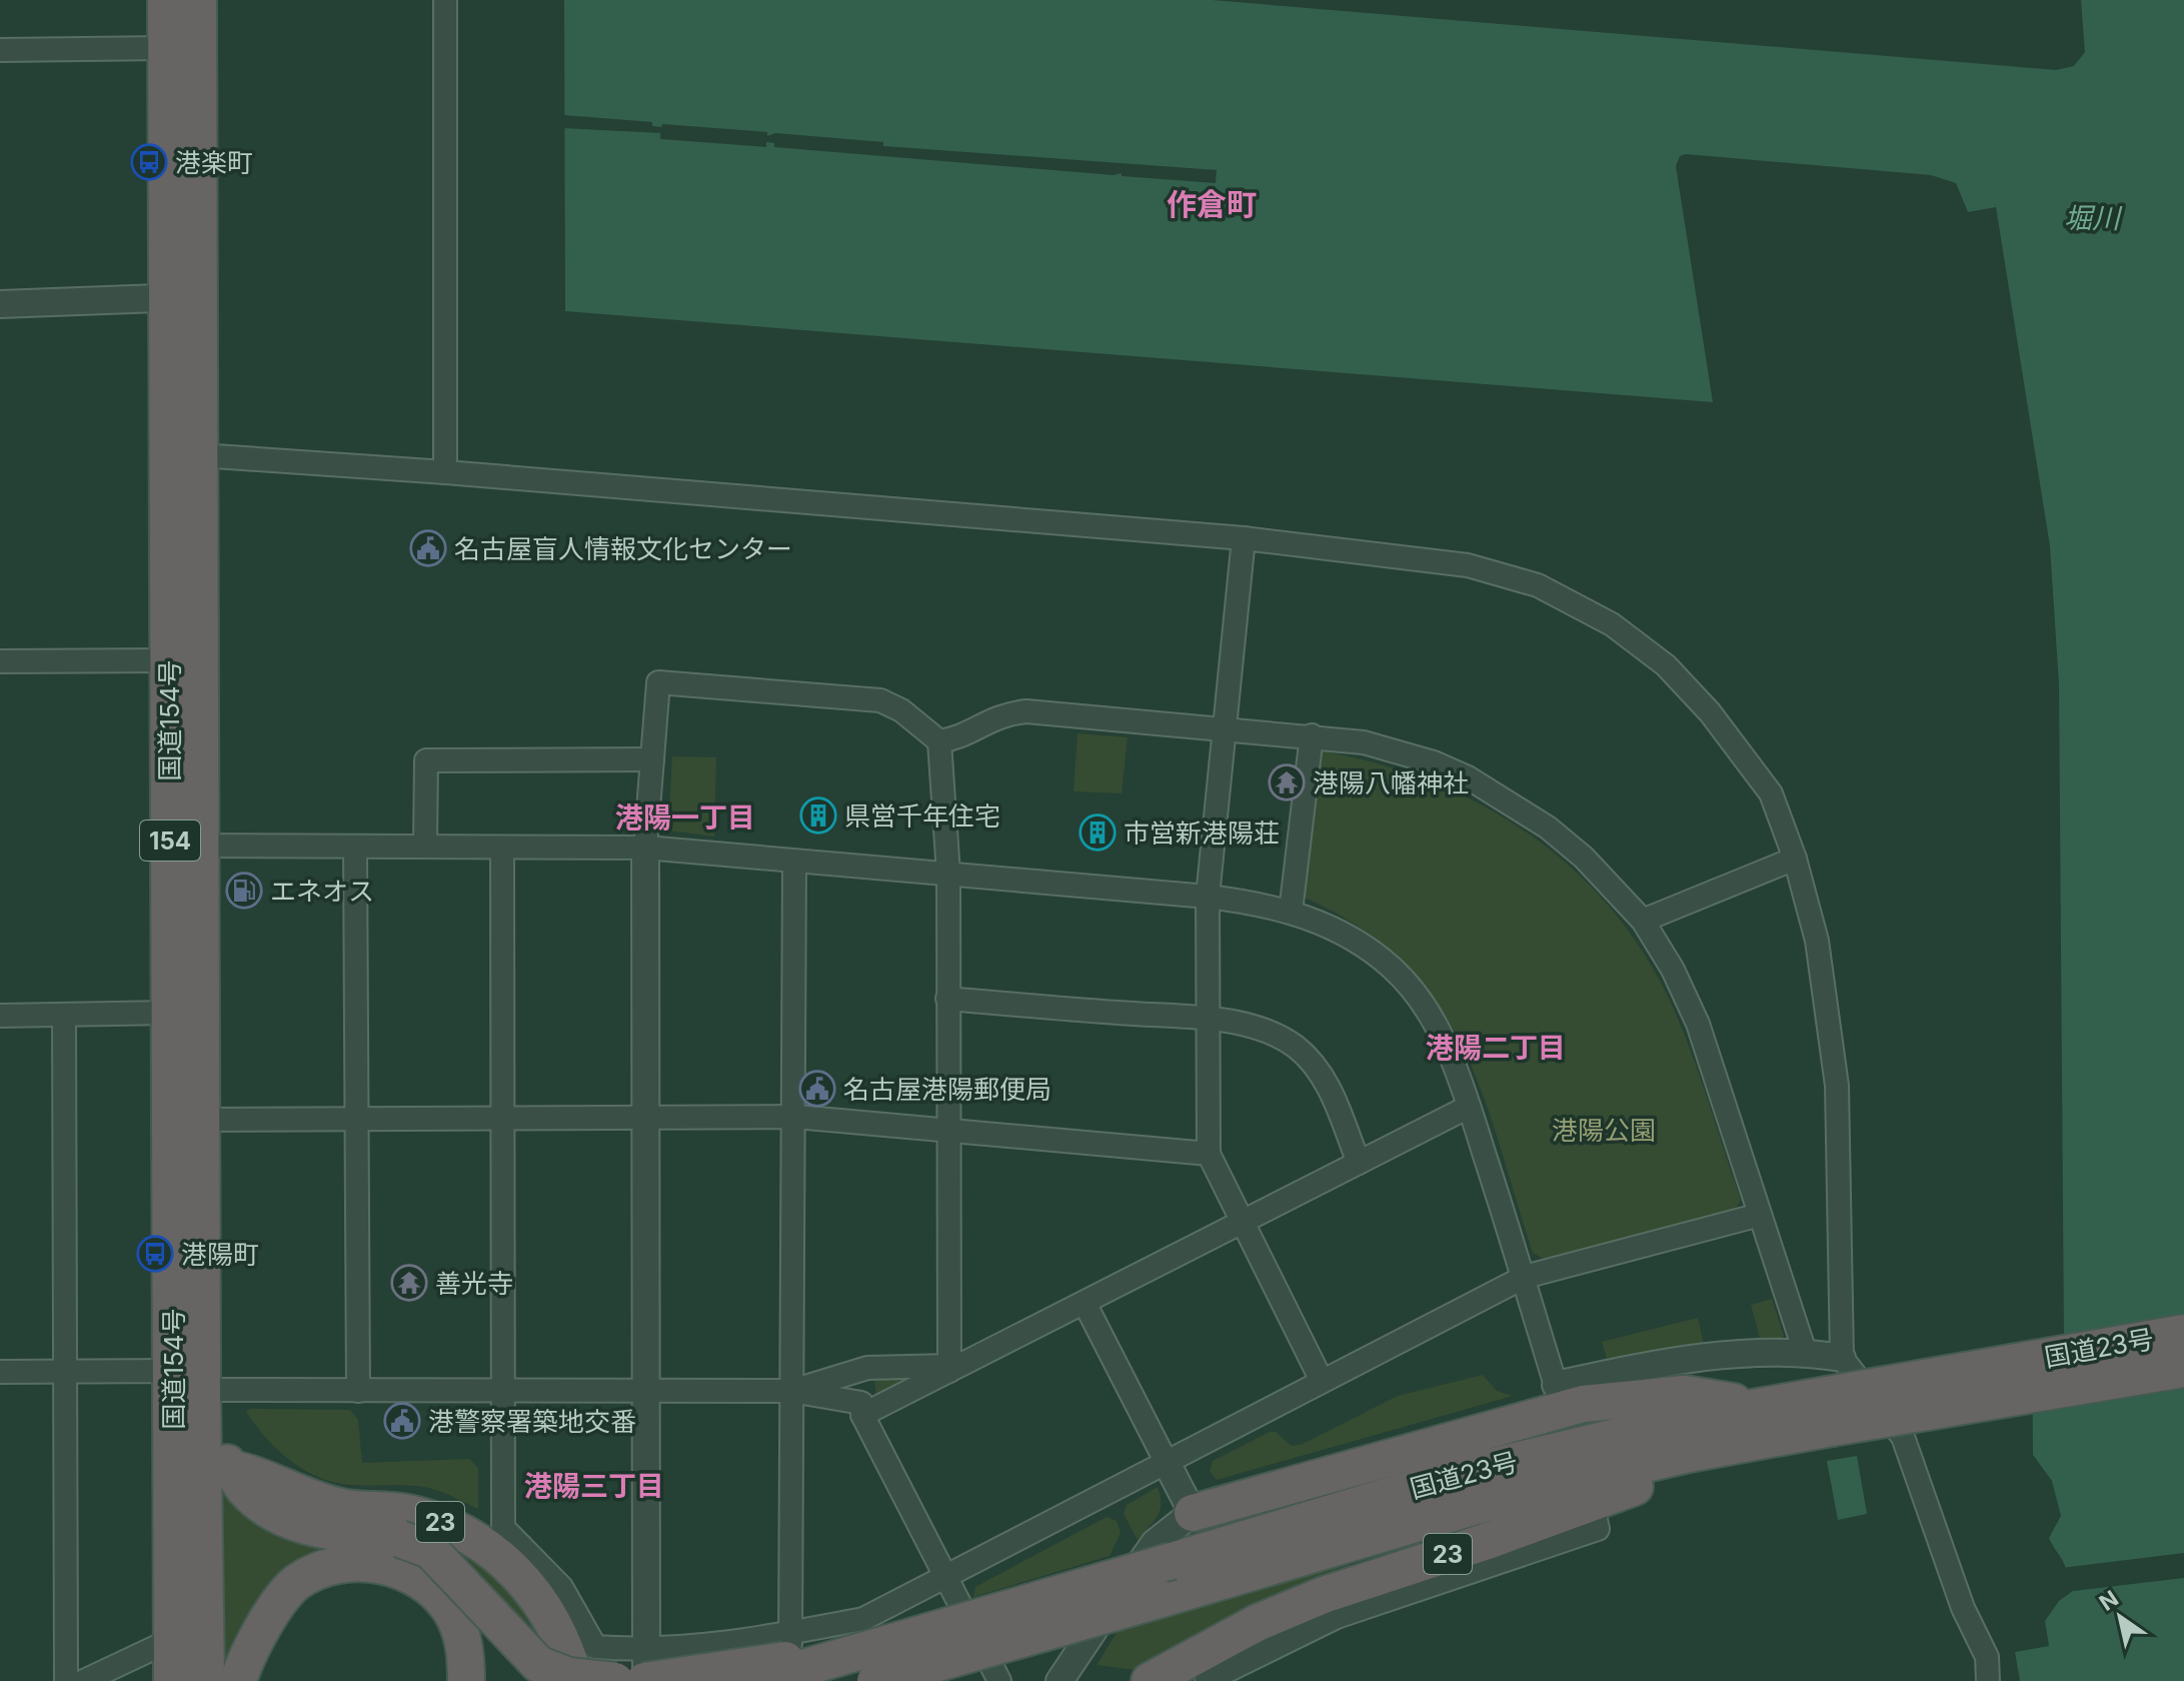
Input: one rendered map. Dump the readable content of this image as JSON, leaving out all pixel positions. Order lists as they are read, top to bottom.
{
  "streets": {
    "highway": [
      "国道154号",
      "154",
      "国道23号",
      "23"
    ]
  },
  "crossings": [
    ["国道154号", "23"],
    ["国道23号", "23"]
  ],
  "districts": [
    "作倉町",
    "港陽一丁目",
    "港陽二丁目",
    "港陽三丁目"
  ],
  "water": ["堀川"],
  "parks": ["港陽公園"],
  "places": {
    "bus stop": ["港楽町", "港陽町"],
    "public building": ["名古屋盲人情報文化センター", "名古屋港陽郵便局", "港警察署築地交番"],
    "temple": ["港陽八幡神社", "善光寺"],
    "building": ["県営千年住宅", "市営新港陽荘"],
    "fuel station": ["エネオス"]
  },
  "north": "top left"
}
